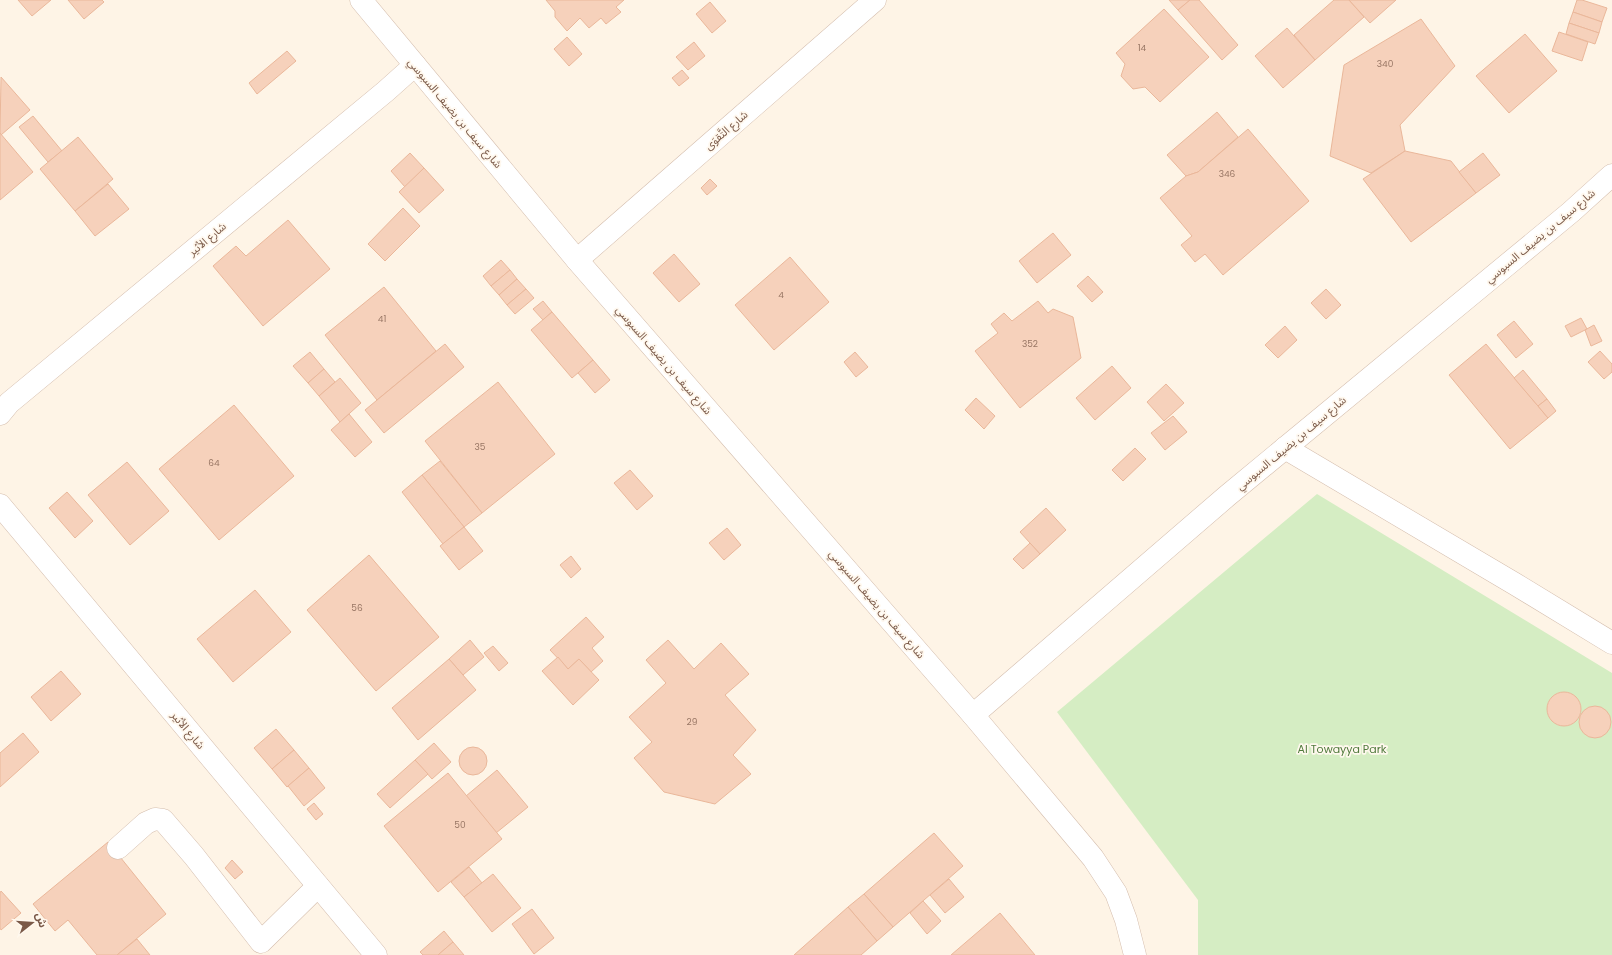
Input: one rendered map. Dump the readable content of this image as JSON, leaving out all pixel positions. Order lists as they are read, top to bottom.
{
  "streets": {
    "street": ["شارع سيف بن يضيف السبوسي", "شارع التَّقوَى", "شارع الأثير"]
  },
  "crossings": [
    ["شارع سيف بن يضيف السبوسي", "شارع التَّقوَى"],
    ["شارع سيف بن يضيف السبوسي", "شارع الأثير"]
  ],
  "parks": ["Al Towayya Park"],
  "house_numbers": [
    "14",
    "340",
    "346",
    "4",
    "41",
    "352",
    "35",
    "64",
    "56",
    "29",
    "50"
  ],
  "north": "right"
}
